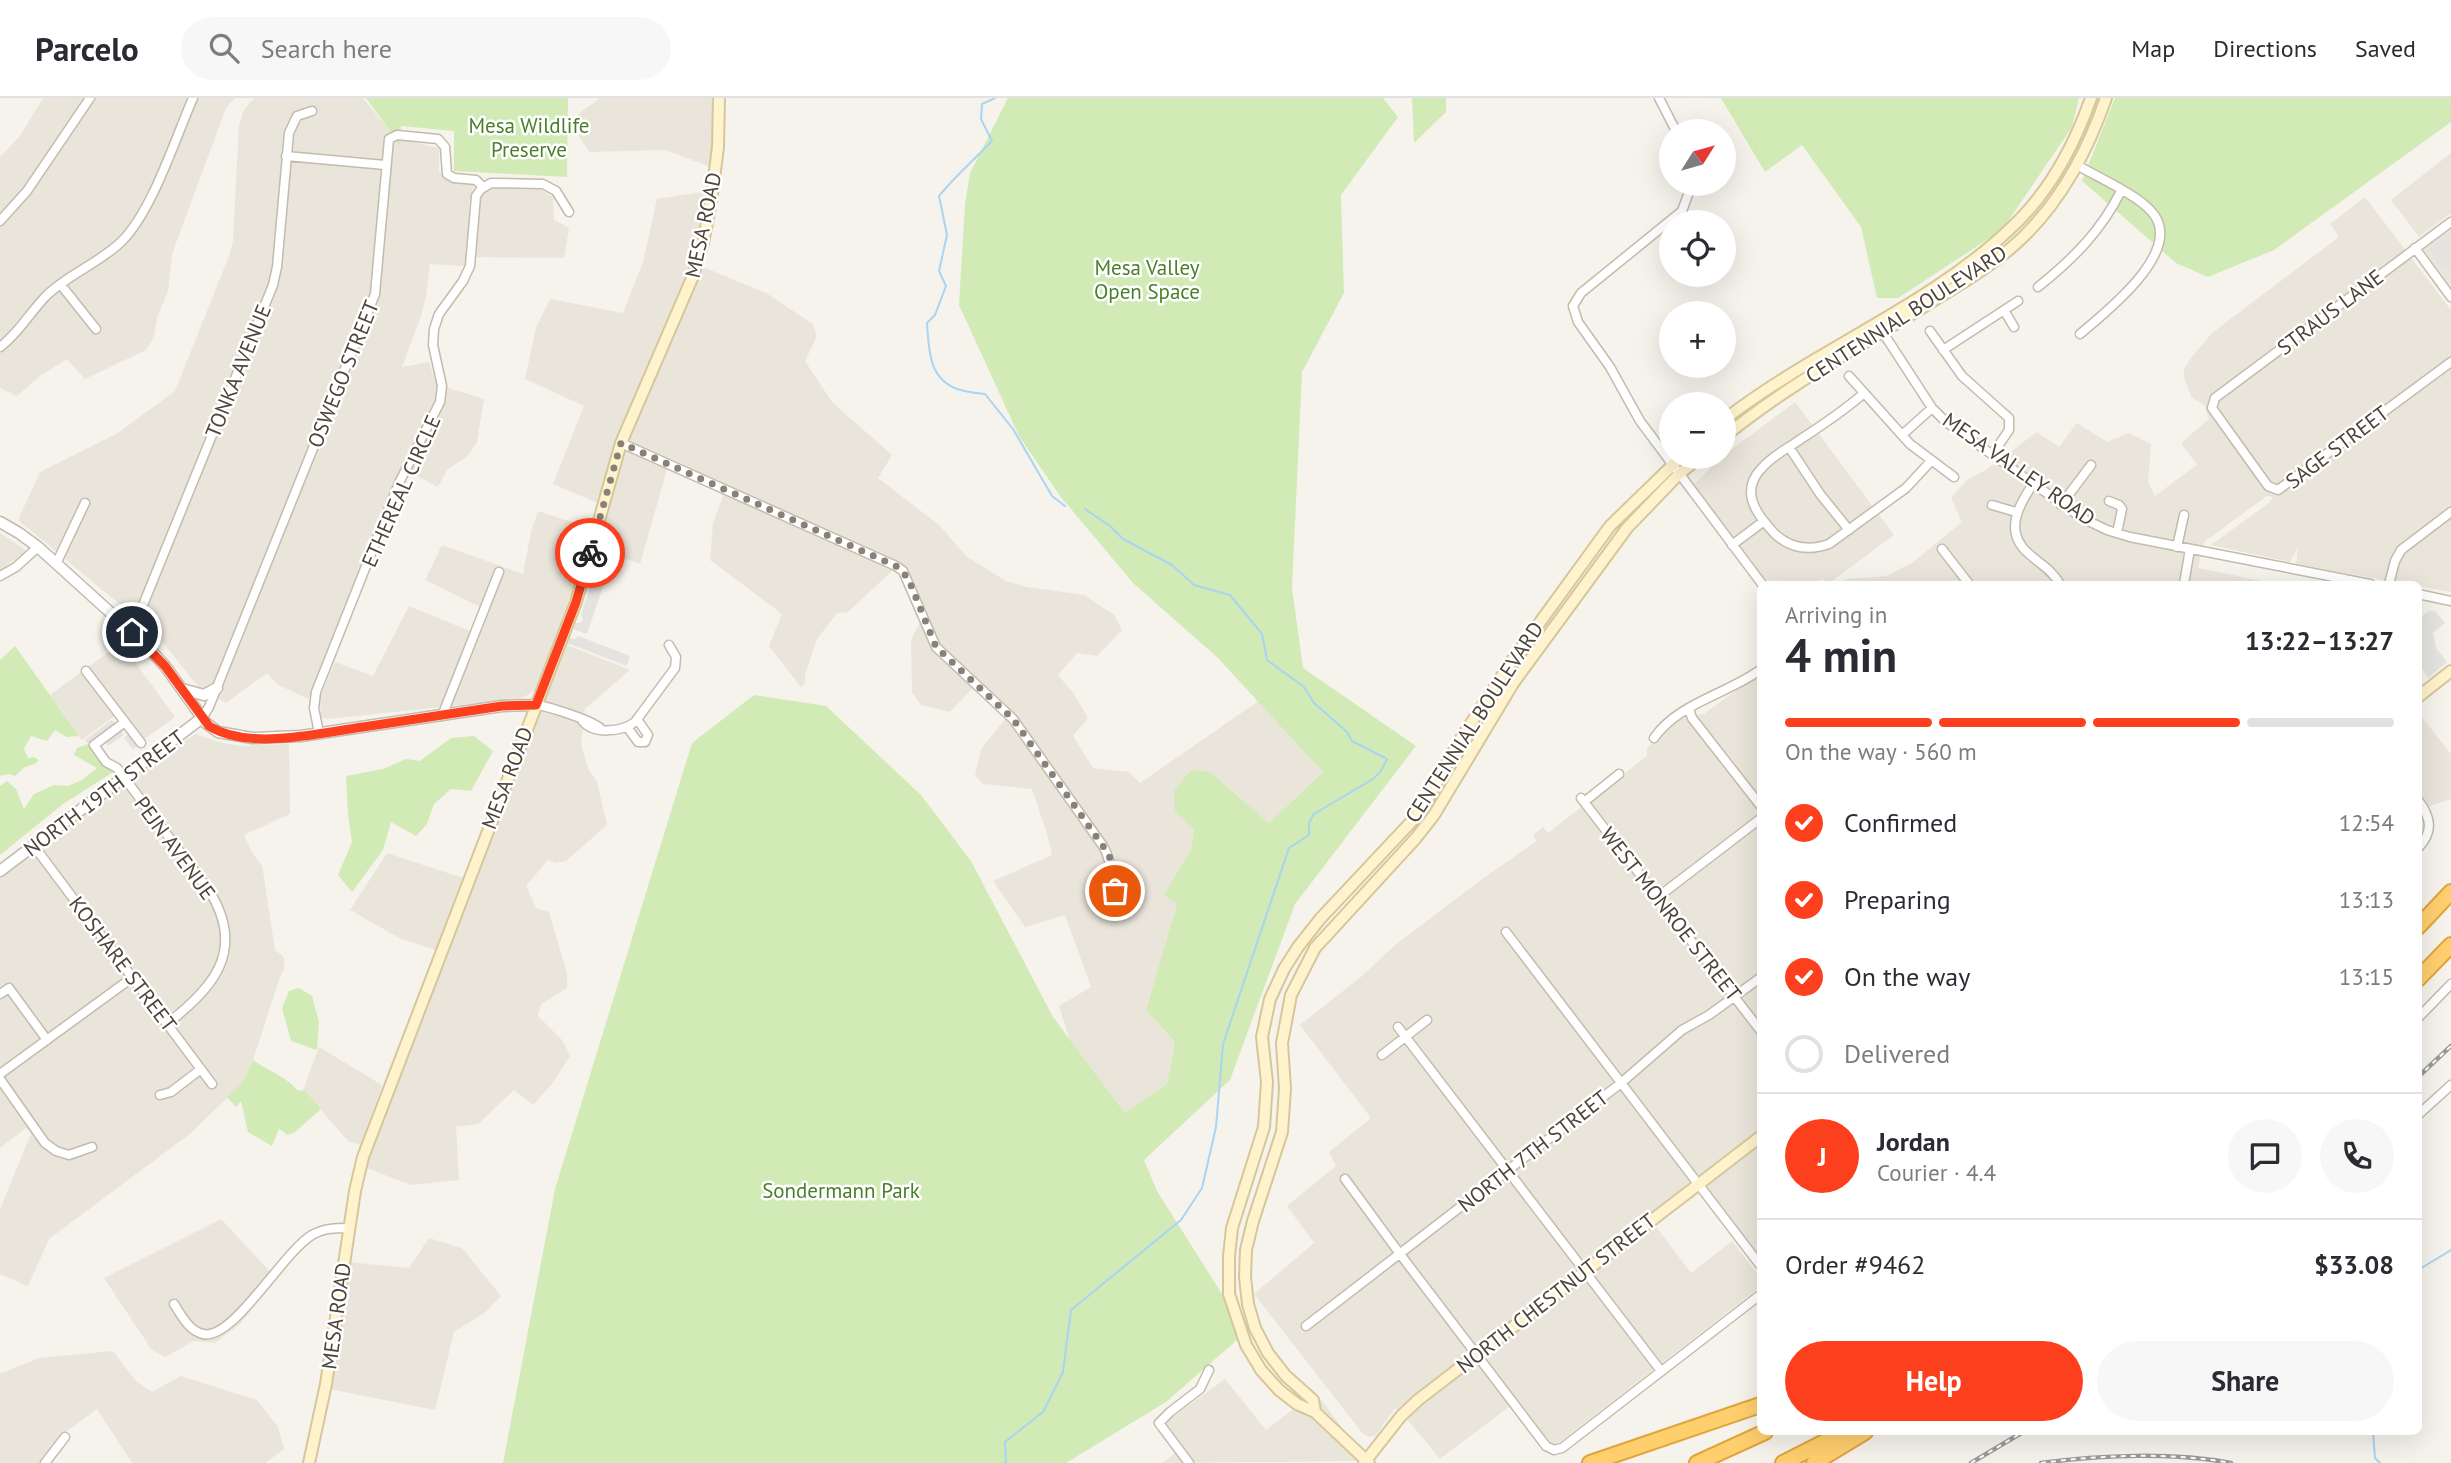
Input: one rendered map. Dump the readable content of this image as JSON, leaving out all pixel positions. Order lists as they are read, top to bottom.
{
  "streets": {
    "main road": ["MESA ROAD", "CENTENNIAL BOULEVARD", "NORTH CHESTNUT STREET"],
    "street": [
      "STRAUS LANE",
      "TONKA AVENUE",
      "OSWEGO STREET",
      "SAGE STREET",
      "MESA VALLEY ROAD",
      "ETHEREAL CIRCLE",
      "NORTH 19TH STREET",
      "PEJN AVENUE",
      "WEST MONROE STREET",
      "KOSHARE STREET",
      "NORTH 7TH STREET"
    ]
  },
  "crossings": [
    ["MESA ROAD", "NORTH 19TH STREET"],
    ["STRAUS LANE", "SAGE STREET"],
    ["CENTENNIAL BOULEVARD", "MESA VALLEY ROAD"],
    ["CENTENNIAL BOULEVARD", "NORTH CHESTNUT STREET"],
    ["OSWEGO STREET", "ETHEREAL CIRCLE"],
    ["OSWEGO STREET", "NORTH 19TH STREET"],
    ["ETHEREAL CIRCLE", "NORTH 19TH STREET"],
    ["NORTH 19TH STREET", "PEJN AVENUE"],
    ["NORTH 19TH STREET", "KOSHARE STREET"],
    ["PEJN AVENUE", "KOSHARE STREET"],
    ["WEST MONROE STREET", "NORTH 7TH STREET"]
  ],
  "parks": ["Mesa Wildlife Preserve", "Mesa Valley Open Space", "Sondermann Park"],
  "north": "top right",
  "page": {
    "header": "Parcelo",
    "search": "Search here",
    "nav": ["Map", "Directions", "Saved"],
    "map_buttons": ["+", "−"],
    "heading": ["4 min", "Arriving in", "13:22–13:27"],
    "panel": [
      "Jordan",
      "Courier · 4.4",
      "Order #9462",
      "$33.08"
    ],
    "bar": "On the way · 560 m",
    "list": [
      ["Confirmed", "12:54"],
      ["Preparing", "13:13"],
      ["On the way", "13:15"],
      "Delivered"
    ],
    "round": "J",
    "buttons": ["Help", "Share"]
  }
}
